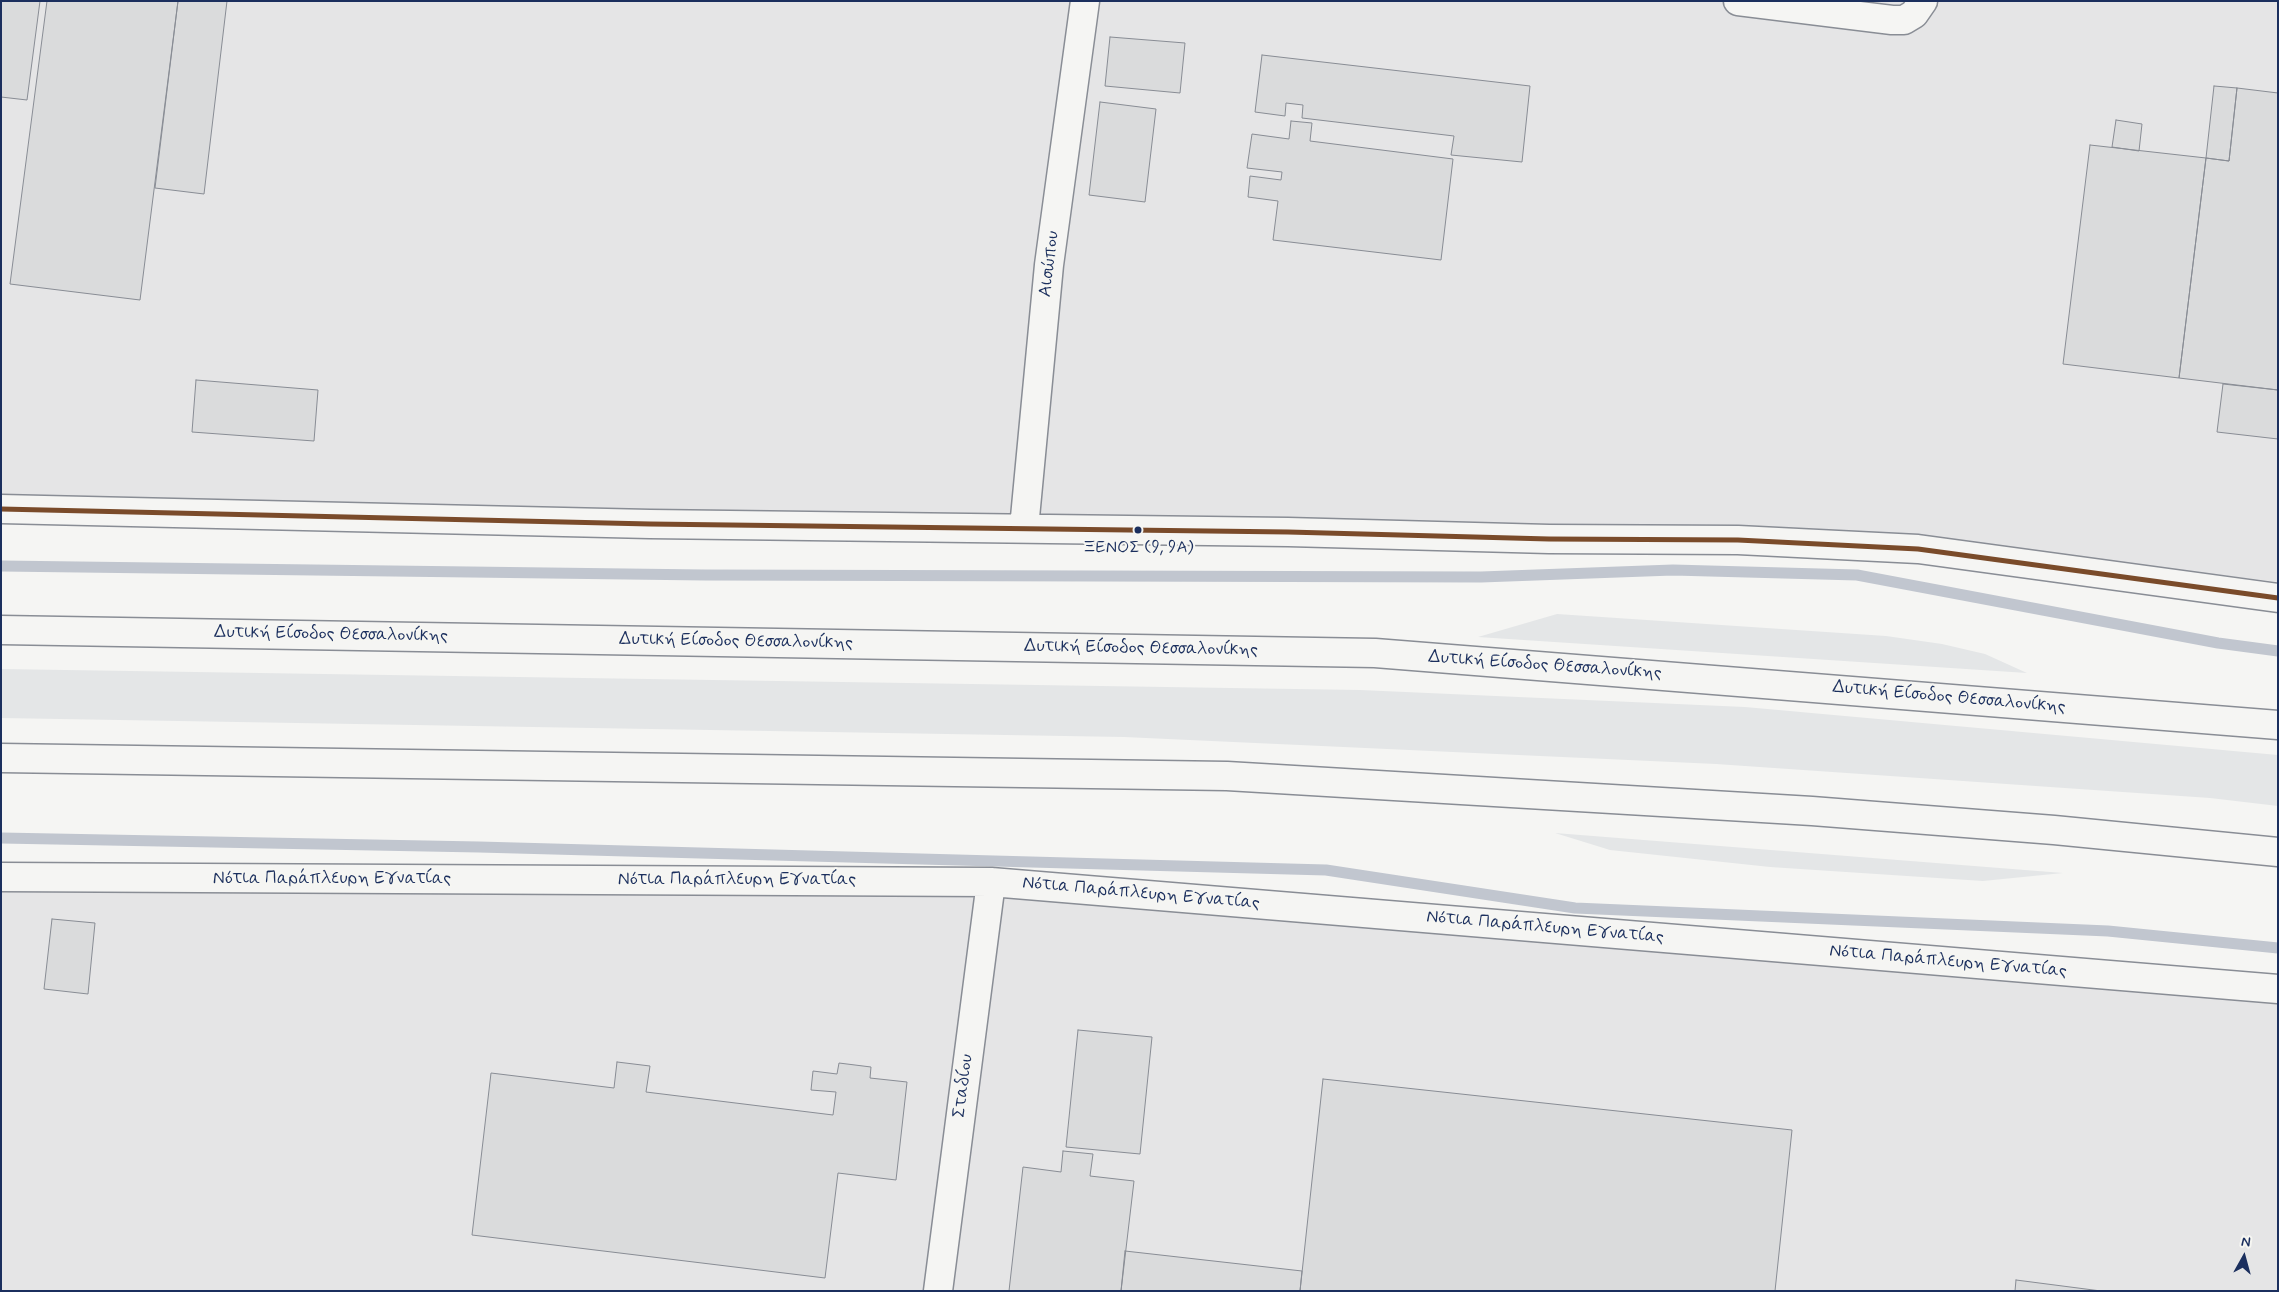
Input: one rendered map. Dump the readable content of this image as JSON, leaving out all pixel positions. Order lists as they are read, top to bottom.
{
  "streets": {
    "main road": [
      "Αισώπου",
      "Δυτική Είσοδος Θεσσαλονίκης",
      "Νότια Παράπλευρη Εγνατίας",
      "Σταδίου"
    ]
  },
  "crossings": [
    ["Νότια Παράπλευρη Εγνατίας", "Σταδίου"]
  ],
  "places": ["ΞΕΝΟΣ (9, 9Α)"],
  "north": "top"
}
